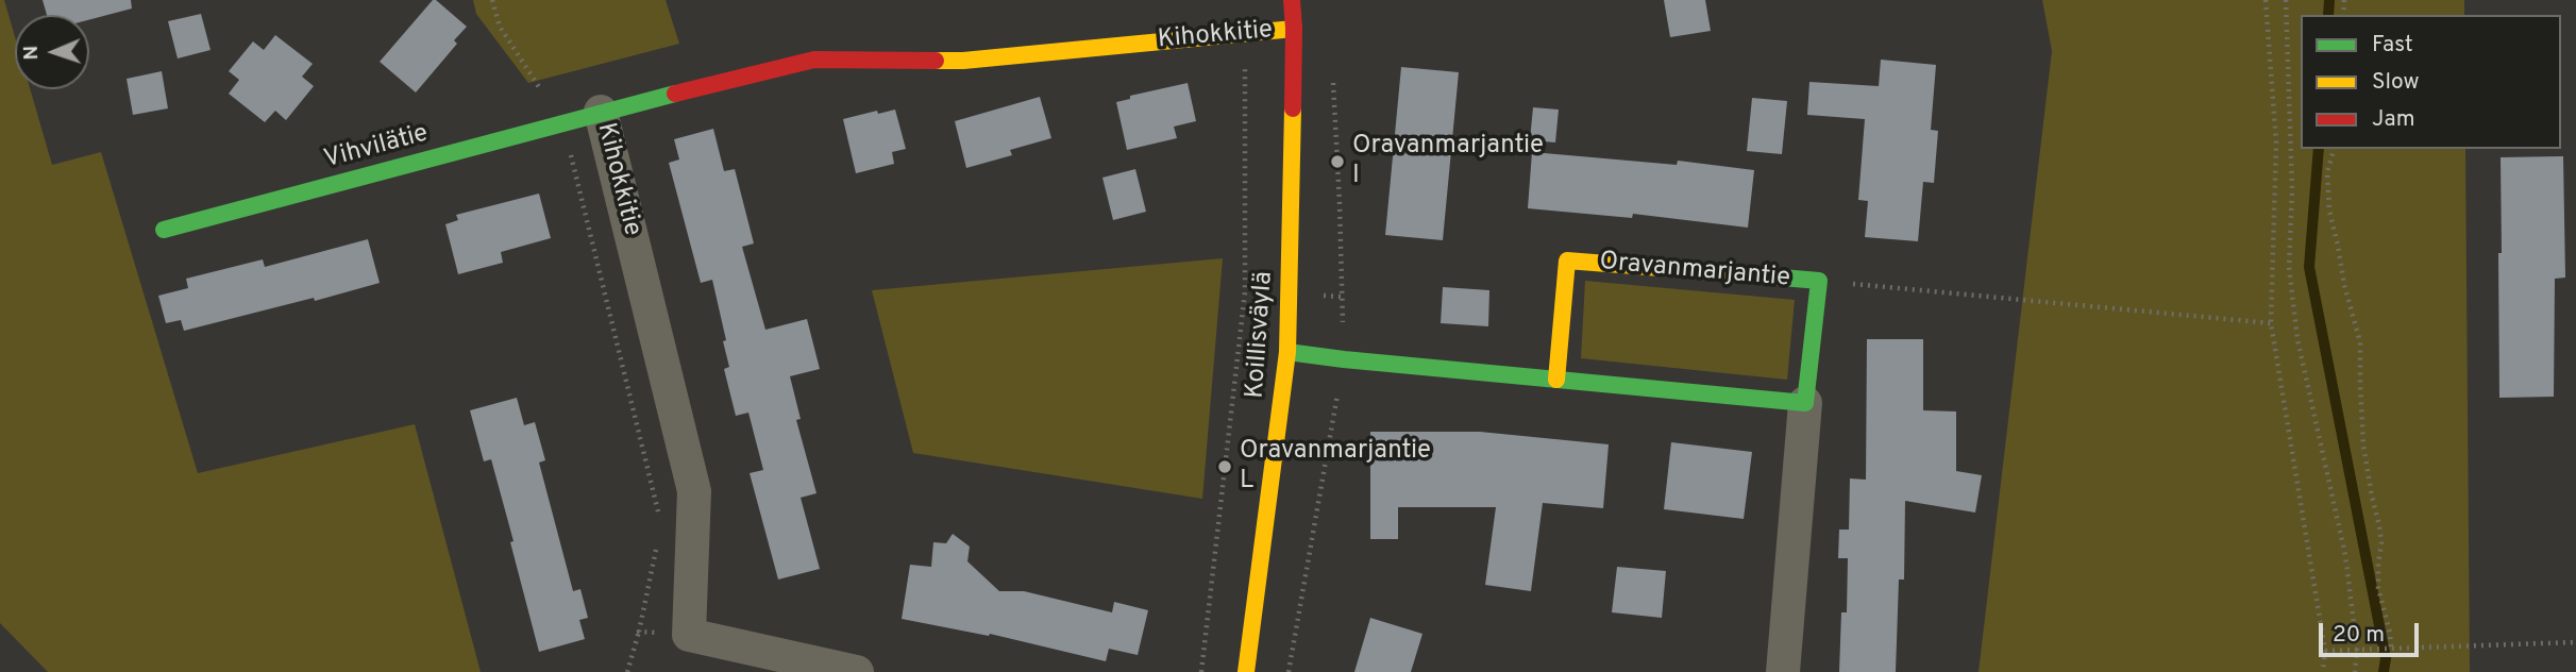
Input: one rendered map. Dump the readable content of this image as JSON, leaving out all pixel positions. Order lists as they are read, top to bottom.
{
  "streets": {
    "street": [
      "Kihokkitie",
      "Vihvilätie",
      "Oravanmarjantie",
      "Koillisväylä"
    ]
  },
  "crossings": [
    ["Kihokkitie", "Vihvilätie"],
    ["Kihokkitie", "Koillisväylä"]
  ],
  "places": ["Oravanmarjantie I", "Oravanmarjantie L"],
  "legend": ["Fast", "Slow", "Jam"],
  "scale_bar": "20 m",
  "north": "left"
}
